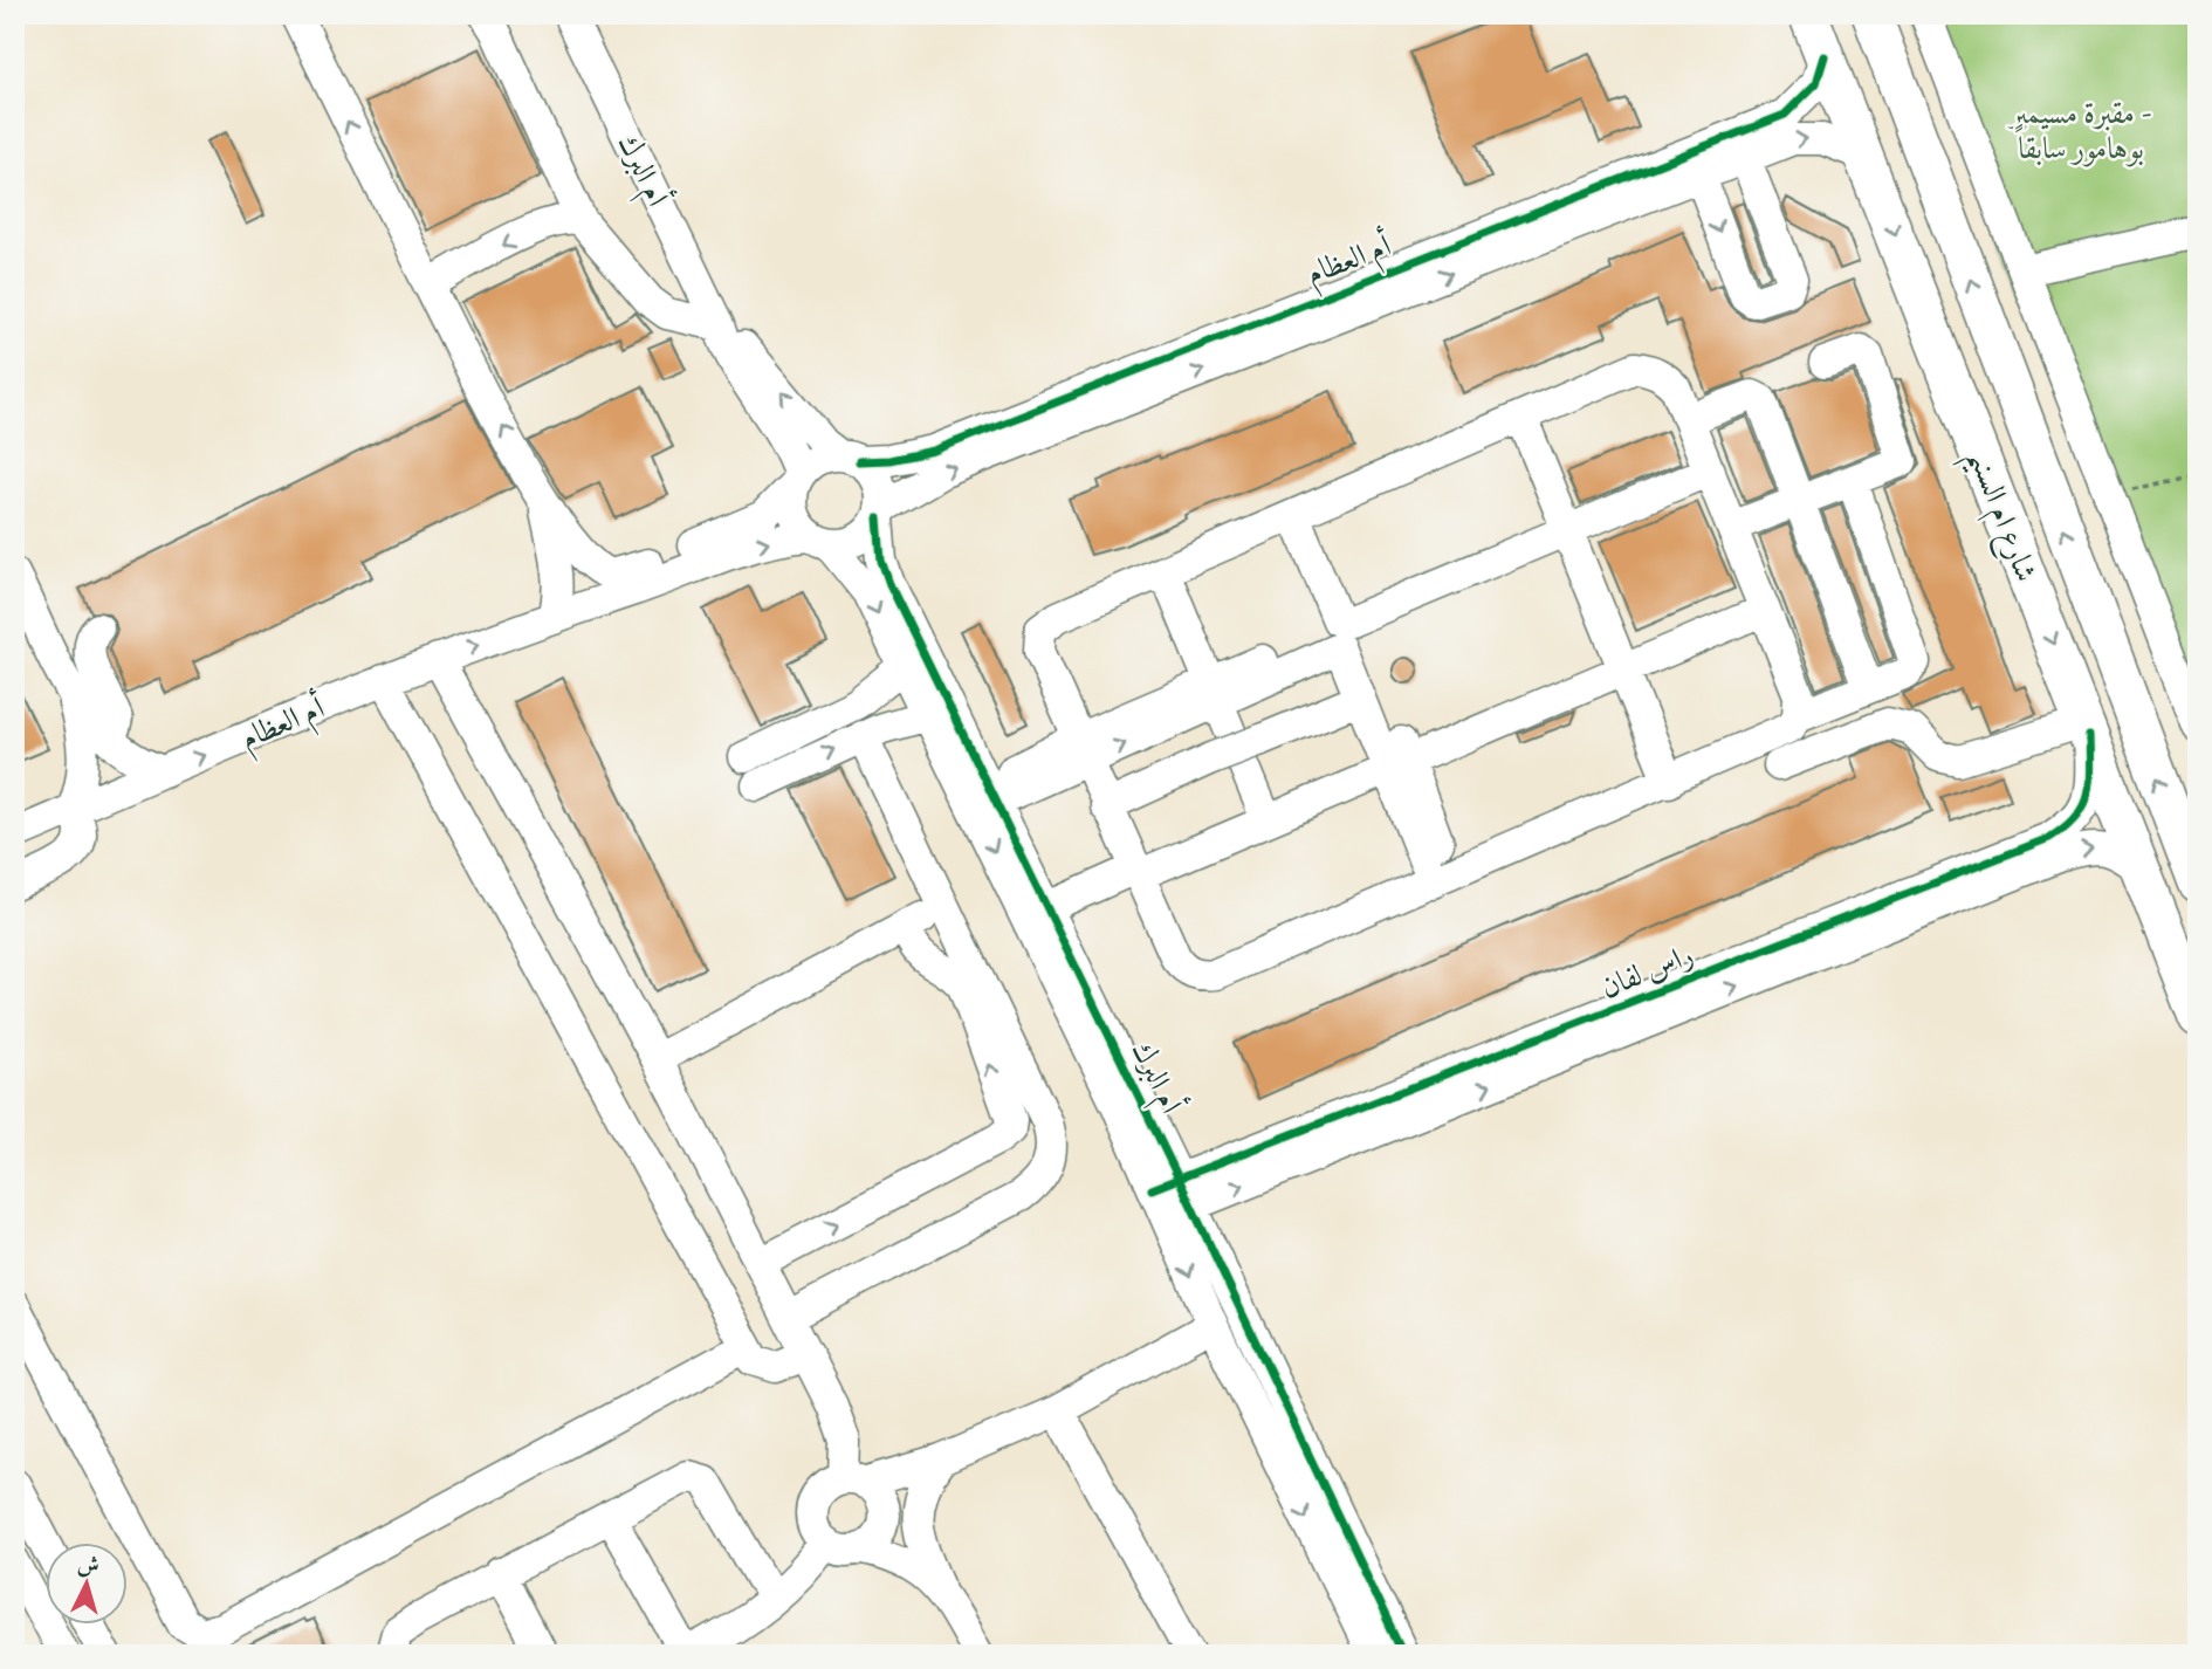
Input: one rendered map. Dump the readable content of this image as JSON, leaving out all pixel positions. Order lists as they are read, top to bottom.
{
  "streets": {
    "main road": ["شارع ام السنيم"],
    "street": ["أم البرك", "أم العظام", "راس لفان"]
  },
  "crossings": [
    ["أم البرك", "أم العظام"],
    ["أم البرك", "راس لفان"],
    ["أم العظام", "شارع ام السنيم"],
    ["شارع ام السنيم", "راس لفان"]
  ],
  "parks": ["مقبرة مسيمير - بوهامور سابقاً"],
  "north": "top"
}
